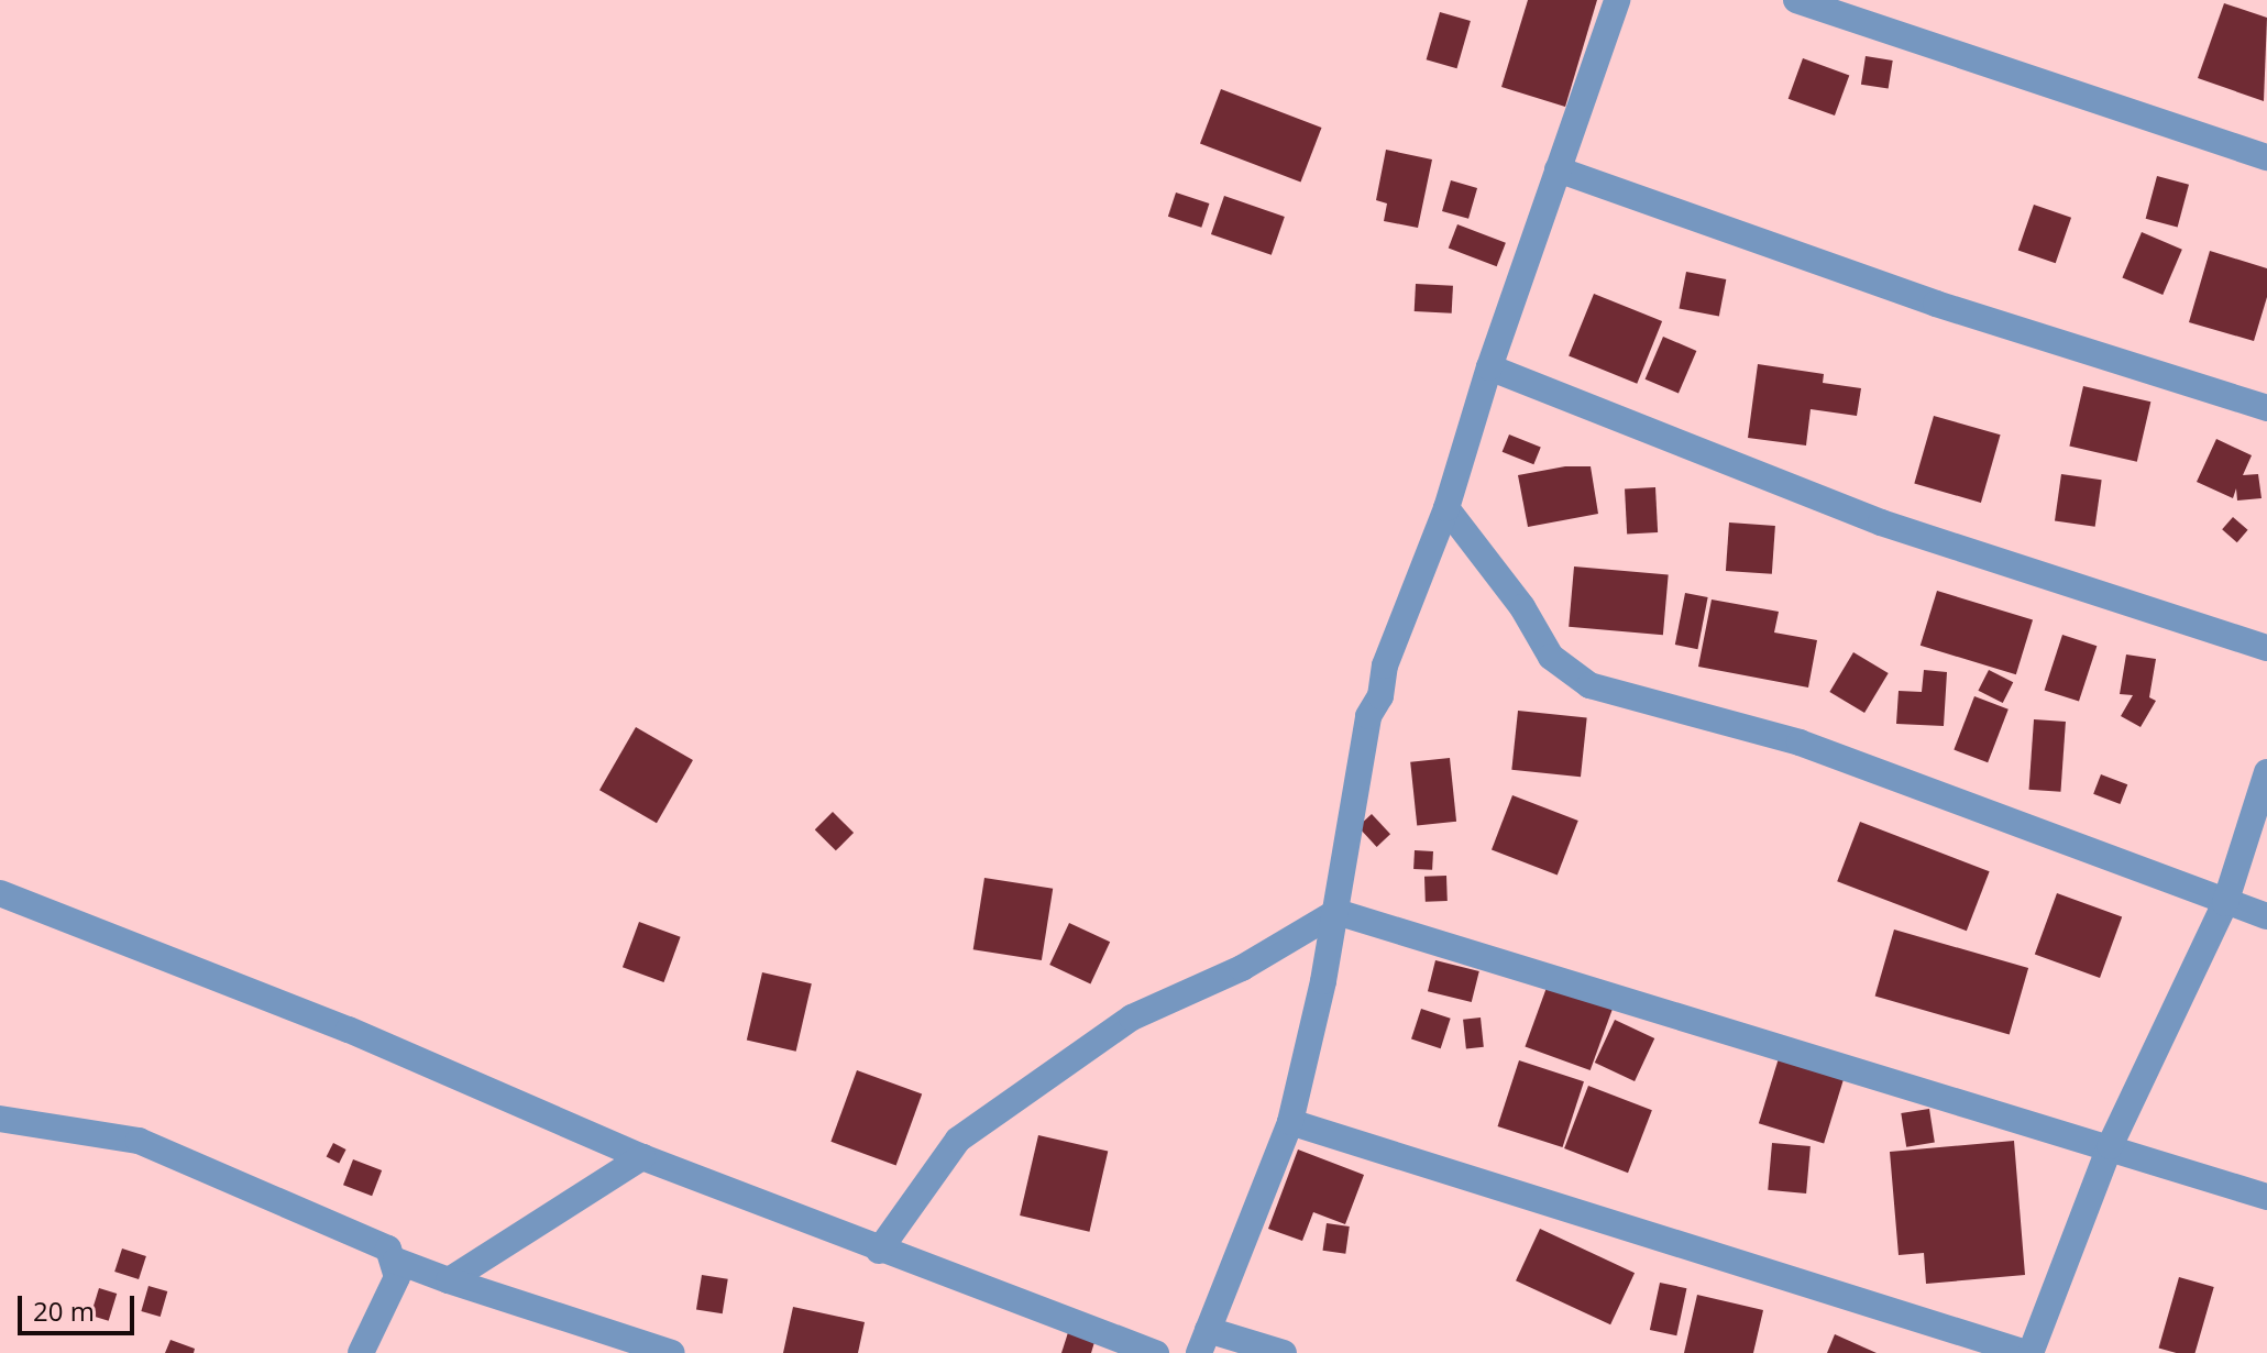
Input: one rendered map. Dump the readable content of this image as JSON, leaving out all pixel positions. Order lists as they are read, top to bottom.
{
  "scale_bar": "20 m"
}
